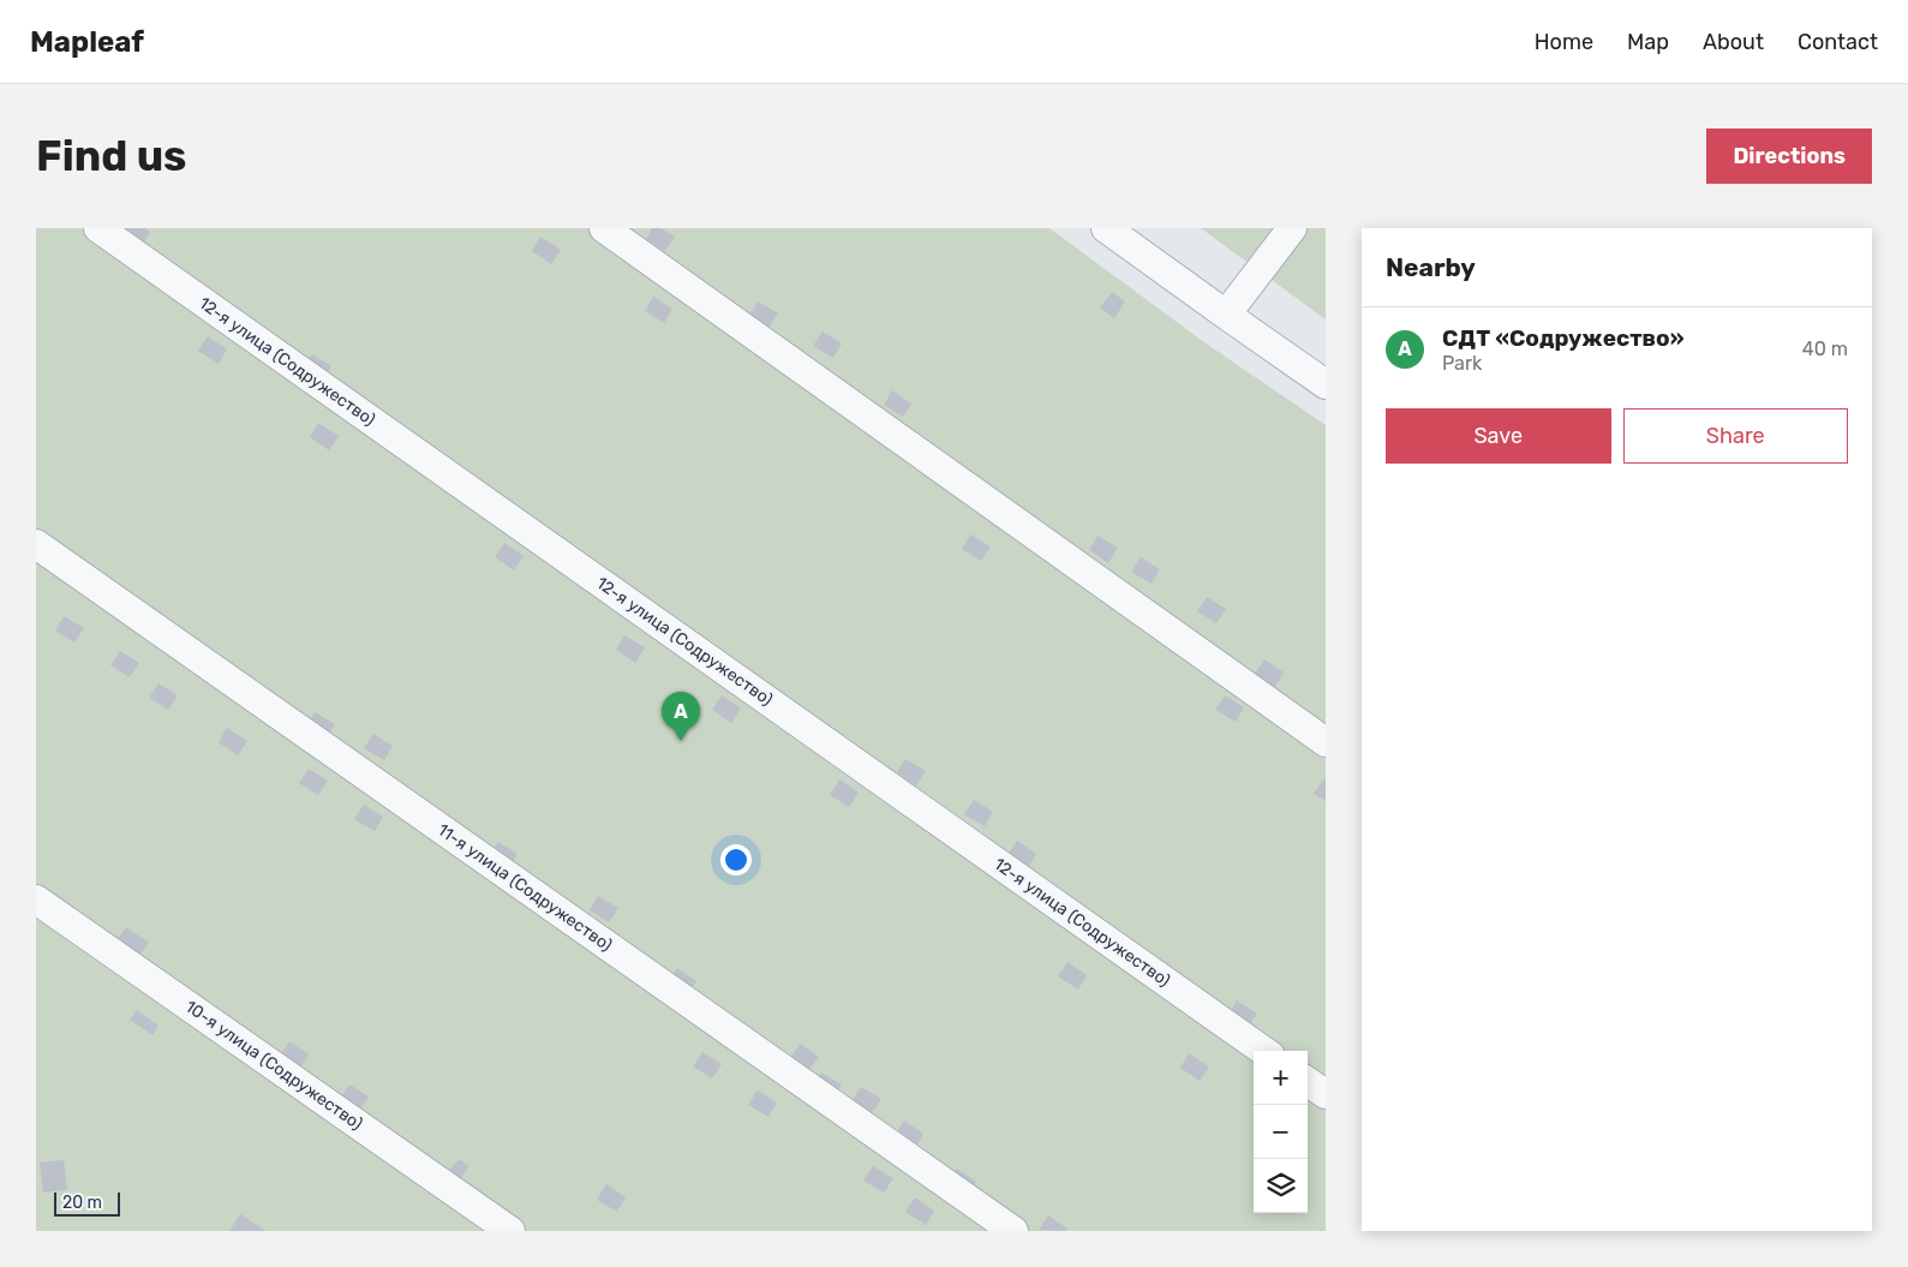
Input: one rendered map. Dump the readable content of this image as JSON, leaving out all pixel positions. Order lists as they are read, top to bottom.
{
  "streets": {
    "lane": ["12-я улица (Содружество)", "11-я улица (Содружество)", "10-я улица (Содружество)"]
  },
  "scale_bar": "20 m",
  "page": {
    "header": "Mapleaf",
    "nav": [
      "Home",
      "Map",
      "About",
      "Contact"
    ],
    "buttons": [
      "Directions",
      ["Save", "Share"]
    ],
    "title": "Find us",
    "heading": "Nearby",
    "list": [
      {
        "mark": "A",
        "name": "СДТ «Содружество»",
        "note": "Park",
        "value": "40 m"
      }
    ],
    "pins": "A",
    "map_buttons": ["+", "−"],
    "scale": "20 m"
  }
}
